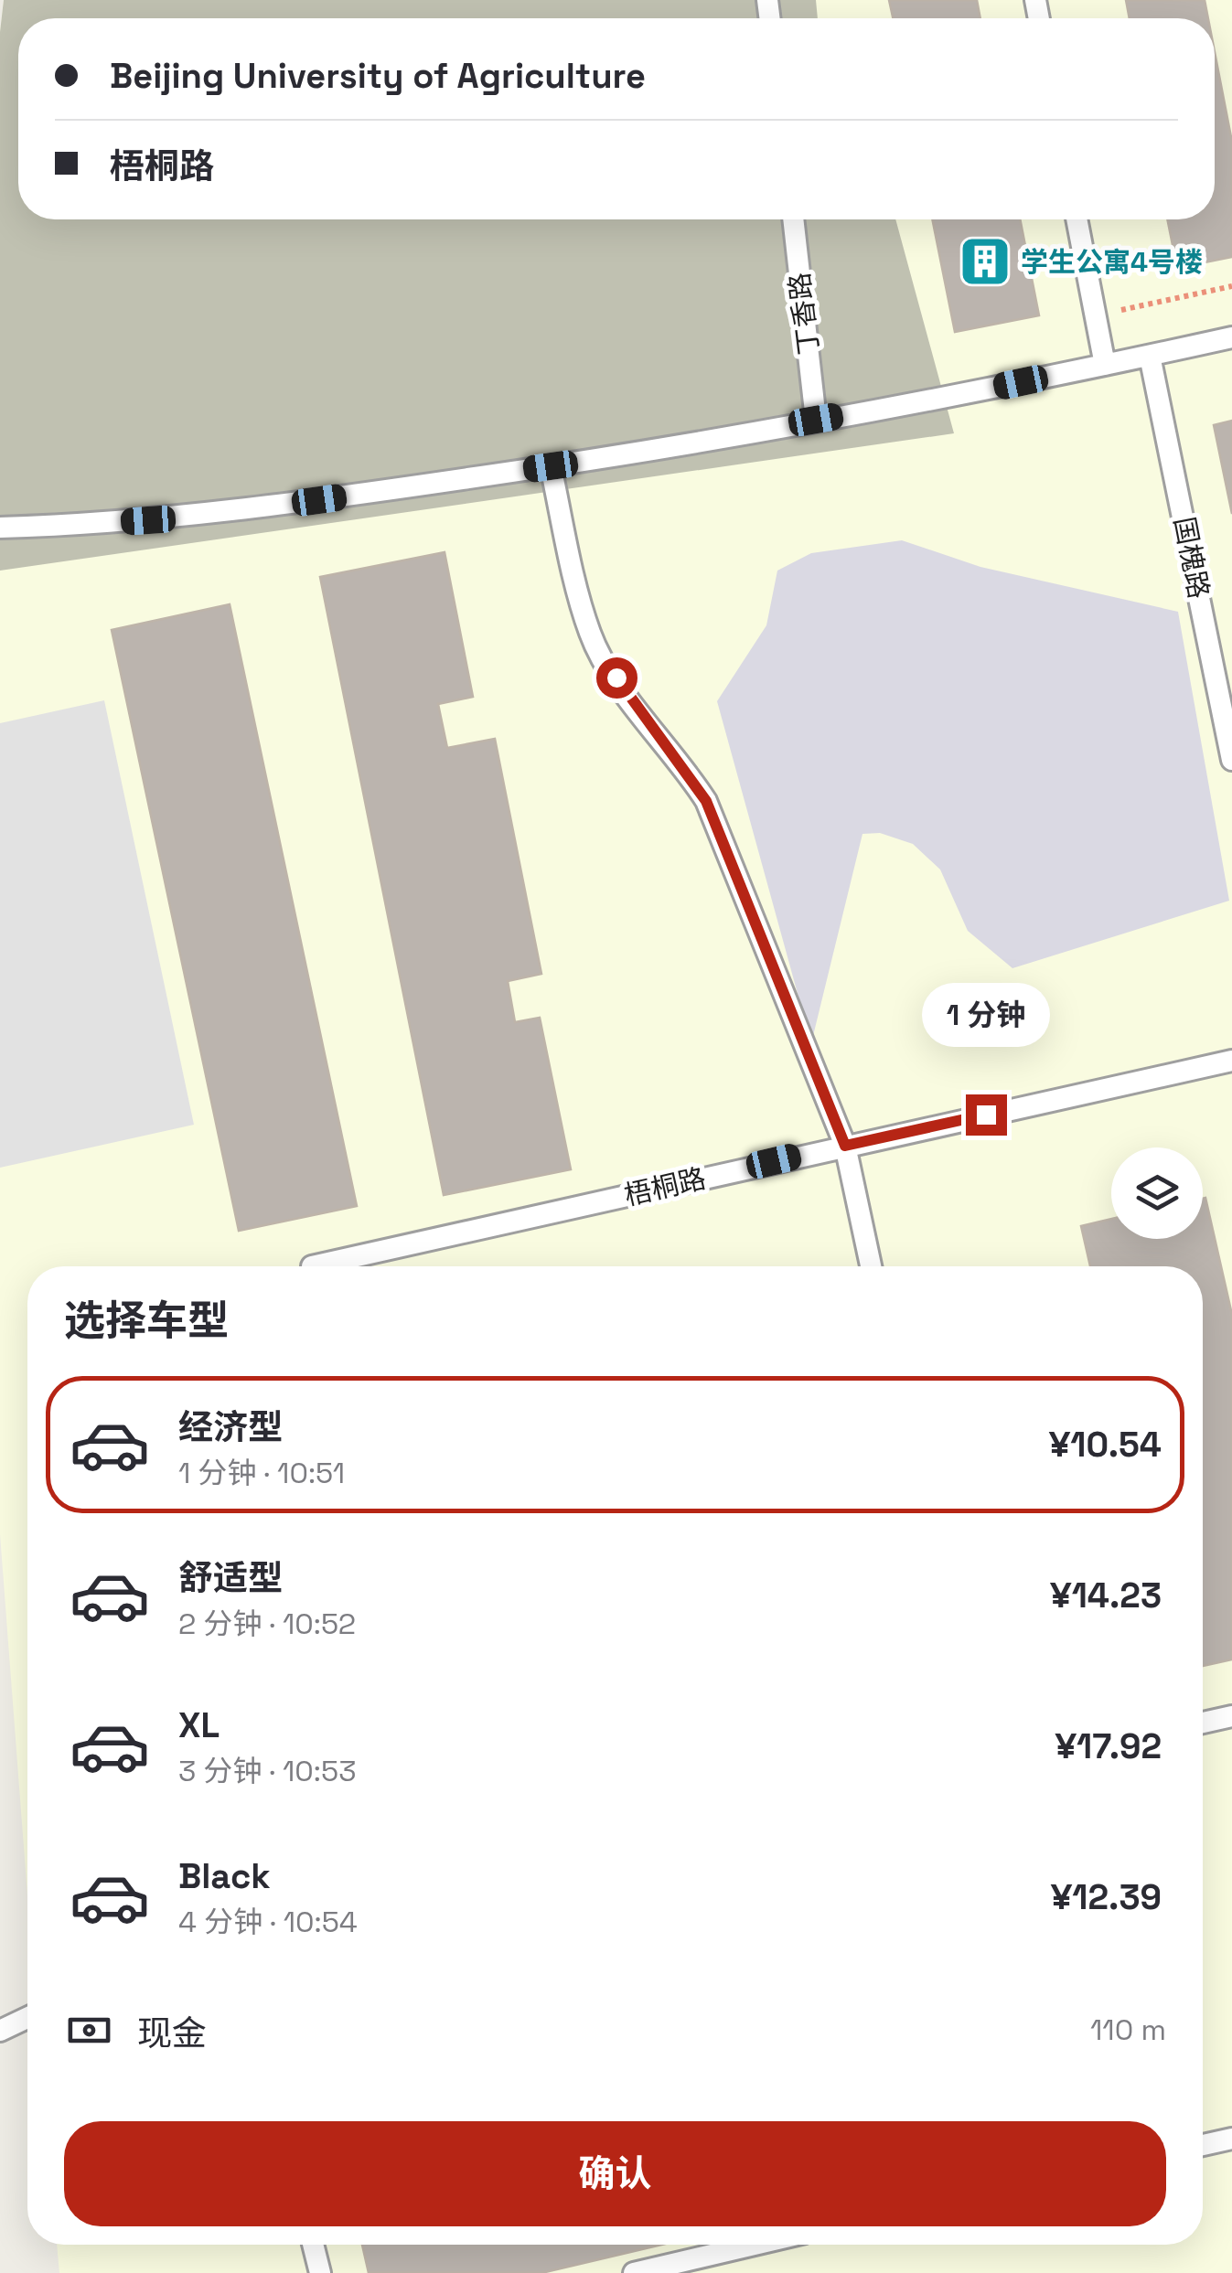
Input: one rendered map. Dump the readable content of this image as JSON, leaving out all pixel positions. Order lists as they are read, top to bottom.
{
  "streets": {
    "lane": ["丁香路", "国槐路", "梧桐路"]
  },
  "places": {
    "building": ["学生公寓4号楼"]
  },
  "page": {
    "banner": ["Beijing University of Agriculture", "梧桐路"],
    "bubble": "1 分钟",
    "heading": "选择车型",
    "list": [
      {
        "name": "经济型",
        "note": "1 分钟 · 10:51",
        "value": "¥10.54"
      },
      {
        "name": "舒适型",
        "note": "2 分钟 · 10:52",
        "value": "¥14.23"
      },
      {
        "name": "XL",
        "note": "3 分钟 · 10:53",
        "value": "¥17.92"
      },
      {
        "name": "Black",
        "note": "4 分钟 · 10:54",
        "value": "¥12.39"
      }
    ],
    "pay": ["现金", "110 m"],
    "buttons": "确认"
  }
}
